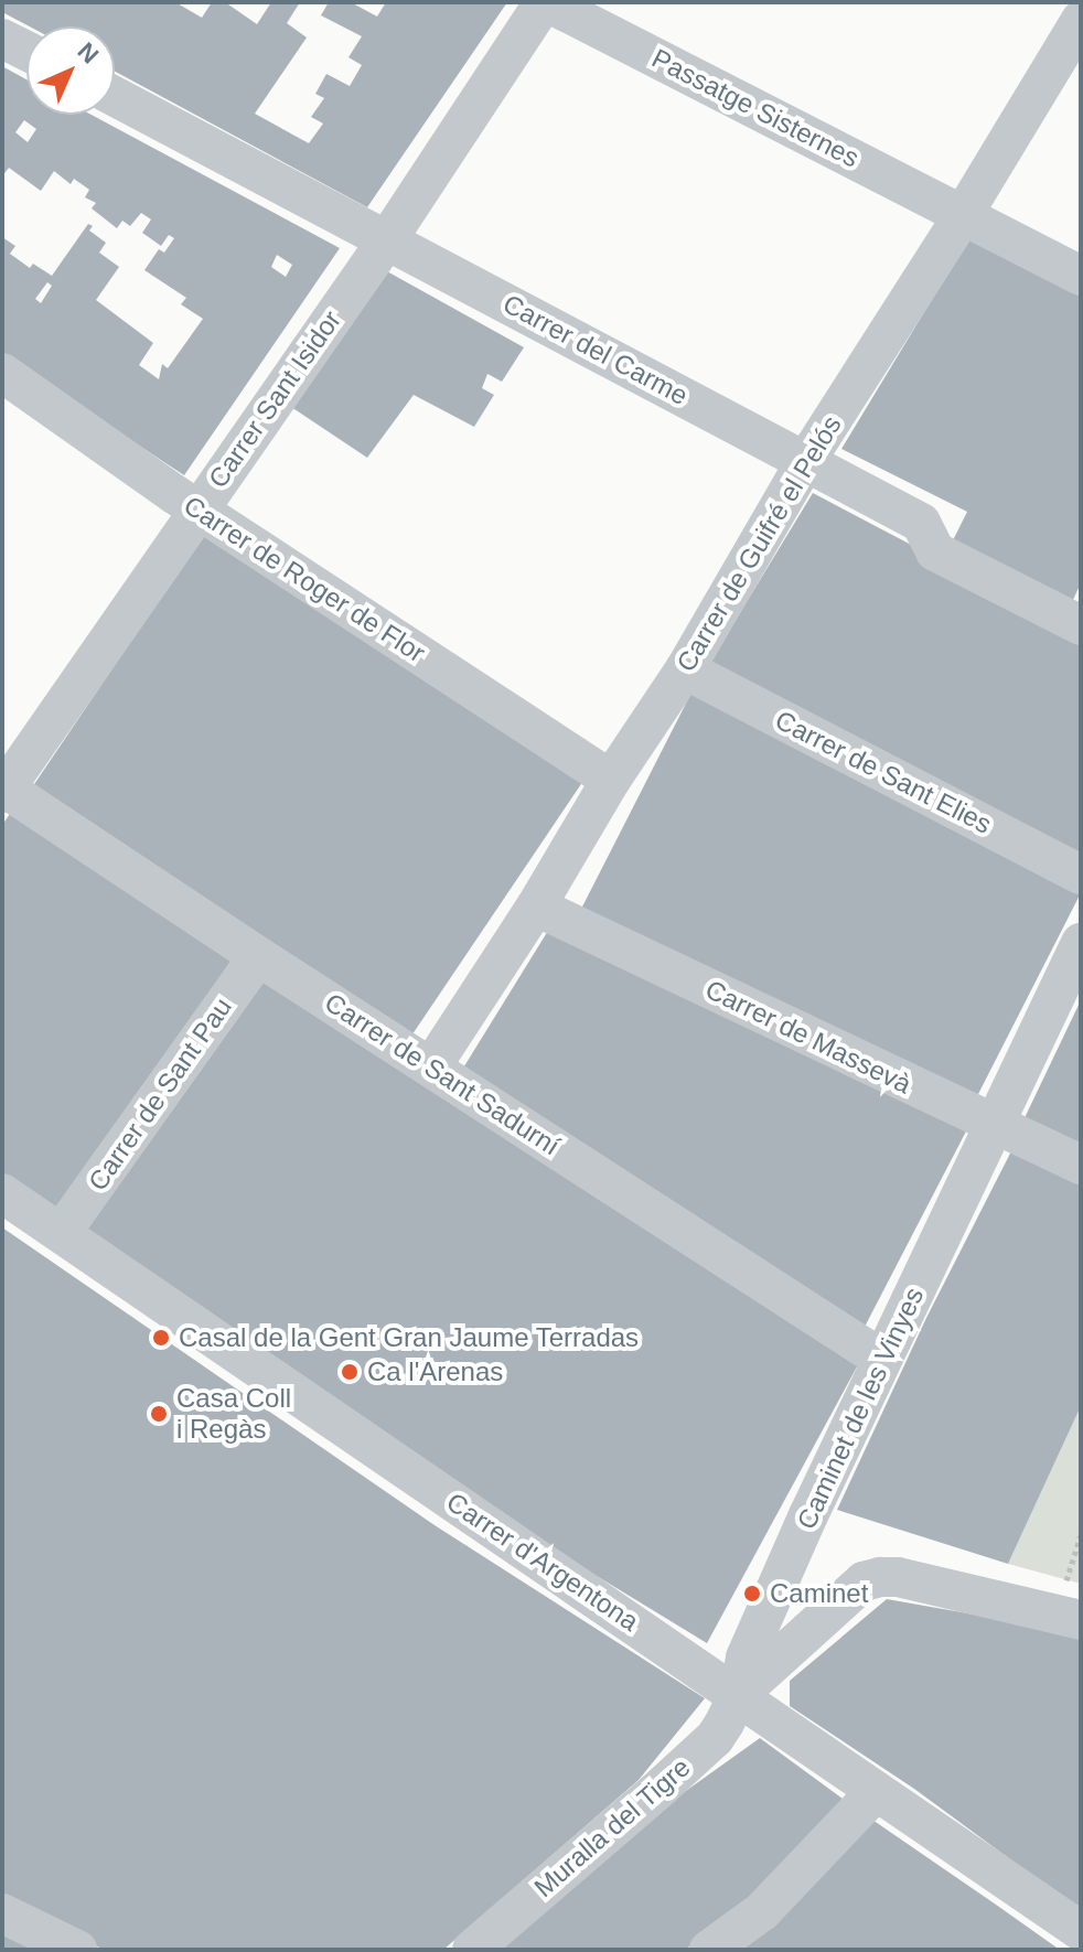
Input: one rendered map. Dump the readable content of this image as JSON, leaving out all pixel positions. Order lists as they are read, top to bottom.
{
  "streets": {
    "street": [
      "Passatge Sisternes",
      "Carrer del Carme",
      "Carrer Sant Isidor",
      "Carrer de Guifré el Pelós",
      "Carrer de Roger de Flor",
      "Carrer de Sant Elies",
      "Carrer de Massevà",
      "Carrer de Sant Sadurní",
      "Carrer de Sant Pau",
      "Caminet de les Vinyes",
      "Carrer d'Argentona",
      "Muralla del Tigre"
    ]
  },
  "crossings": [
    ["Passatge Sisternes", "Carrer Sant Isidor"],
    ["Passatge Sisternes", "Carrer de Guifré el Pelós"],
    ["Carrer del Carme", "Carrer Sant Isidor"],
    ["Carrer del Carme", "Carrer de Guifré el Pelós"],
    ["Carrer Sant Isidor", "Carrer de Roger de Flor"],
    ["Carrer Sant Isidor", "Carrer de Sant Sadurní"],
    ["Carrer de Guifré el Pelós", "Carrer de Roger de Flor"],
    ["Carrer de Guifré el Pelós", "Carrer de Sant Elies"],
    ["Carrer de Guifré el Pelós", "Carrer de Massevà"],
    ["Carrer de Guifré el Pelós", "Carrer de Sant Sadurní"],
    ["Carrer de Massevà", "Caminet de les Vinyes"],
    ["Carrer de Sant Sadurní", "Carrer de Sant Pau"],
    ["Carrer de Sant Sadurní", "Caminet de les Vinyes"],
    ["Carrer de Sant Pau", "Carrer d'Argentona"],
    ["Caminet de les Vinyes", "Carrer d'Argentona"],
    ["Caminet de les Vinyes", "Muralla del Tigre"],
    ["Carrer d'Argentona", "Muralla del Tigre"]
  ],
  "places": [
    "Casal de la Gent Gran Jaume Terradas",
    "Ca l'Arenas",
    "Casa Coll i Regàs",
    "Caminet"
  ],
  "north": "top right"
}
